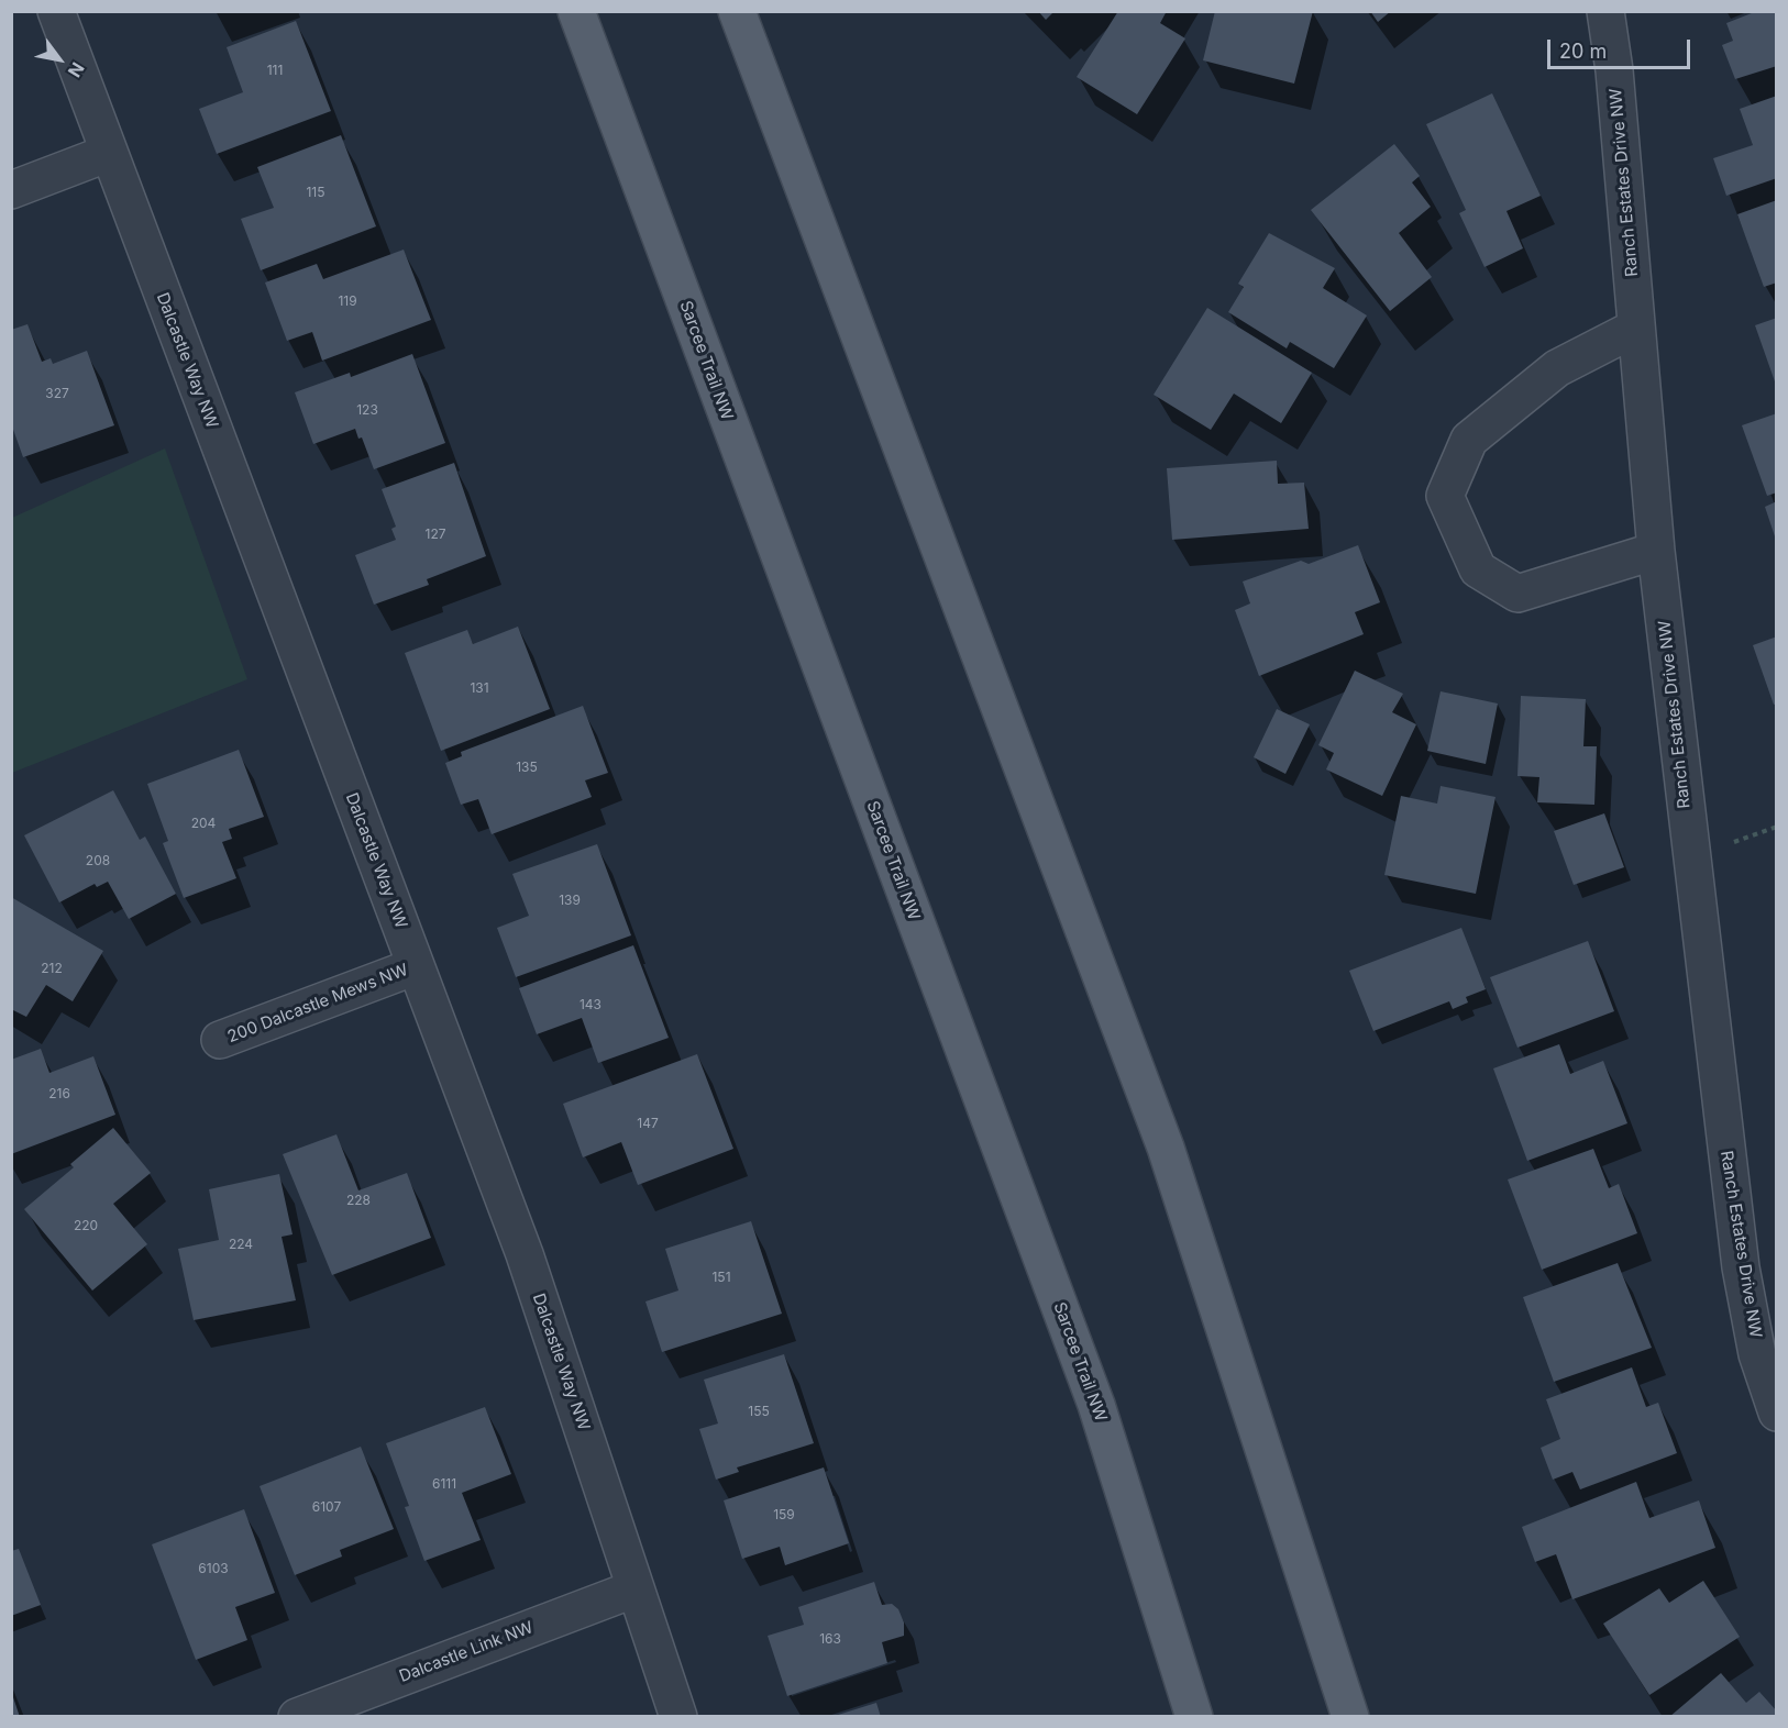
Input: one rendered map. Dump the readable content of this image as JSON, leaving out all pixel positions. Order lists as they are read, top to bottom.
{
  "streets": {
    "main road": ["Sarcee Trail NW"],
    "street": [
      "Ranch Estates Drive NW",
      "Dalcastle Way NW",
      "200 Dalcastle Mews NW",
      "Dalcastle Link NW"
    ]
  },
  "crossings": [
    ["Dalcastle Way NW", "200 Dalcastle Mews NW"],
    ["Dalcastle Way NW", "Dalcastle Link NW"]
  ],
  "house_numbers": [
    "111",
    "115",
    "119",
    "327",
    "123",
    "127",
    "131",
    "135",
    "204",
    "208",
    "139",
    "212",
    "143",
    "216",
    "147",
    "228",
    "220",
    "224",
    "151",
    "155",
    "6111",
    "6107",
    "159",
    "6103",
    "163"
  ],
  "scale_bar": "20 m",
  "north": "bottom right"
}
